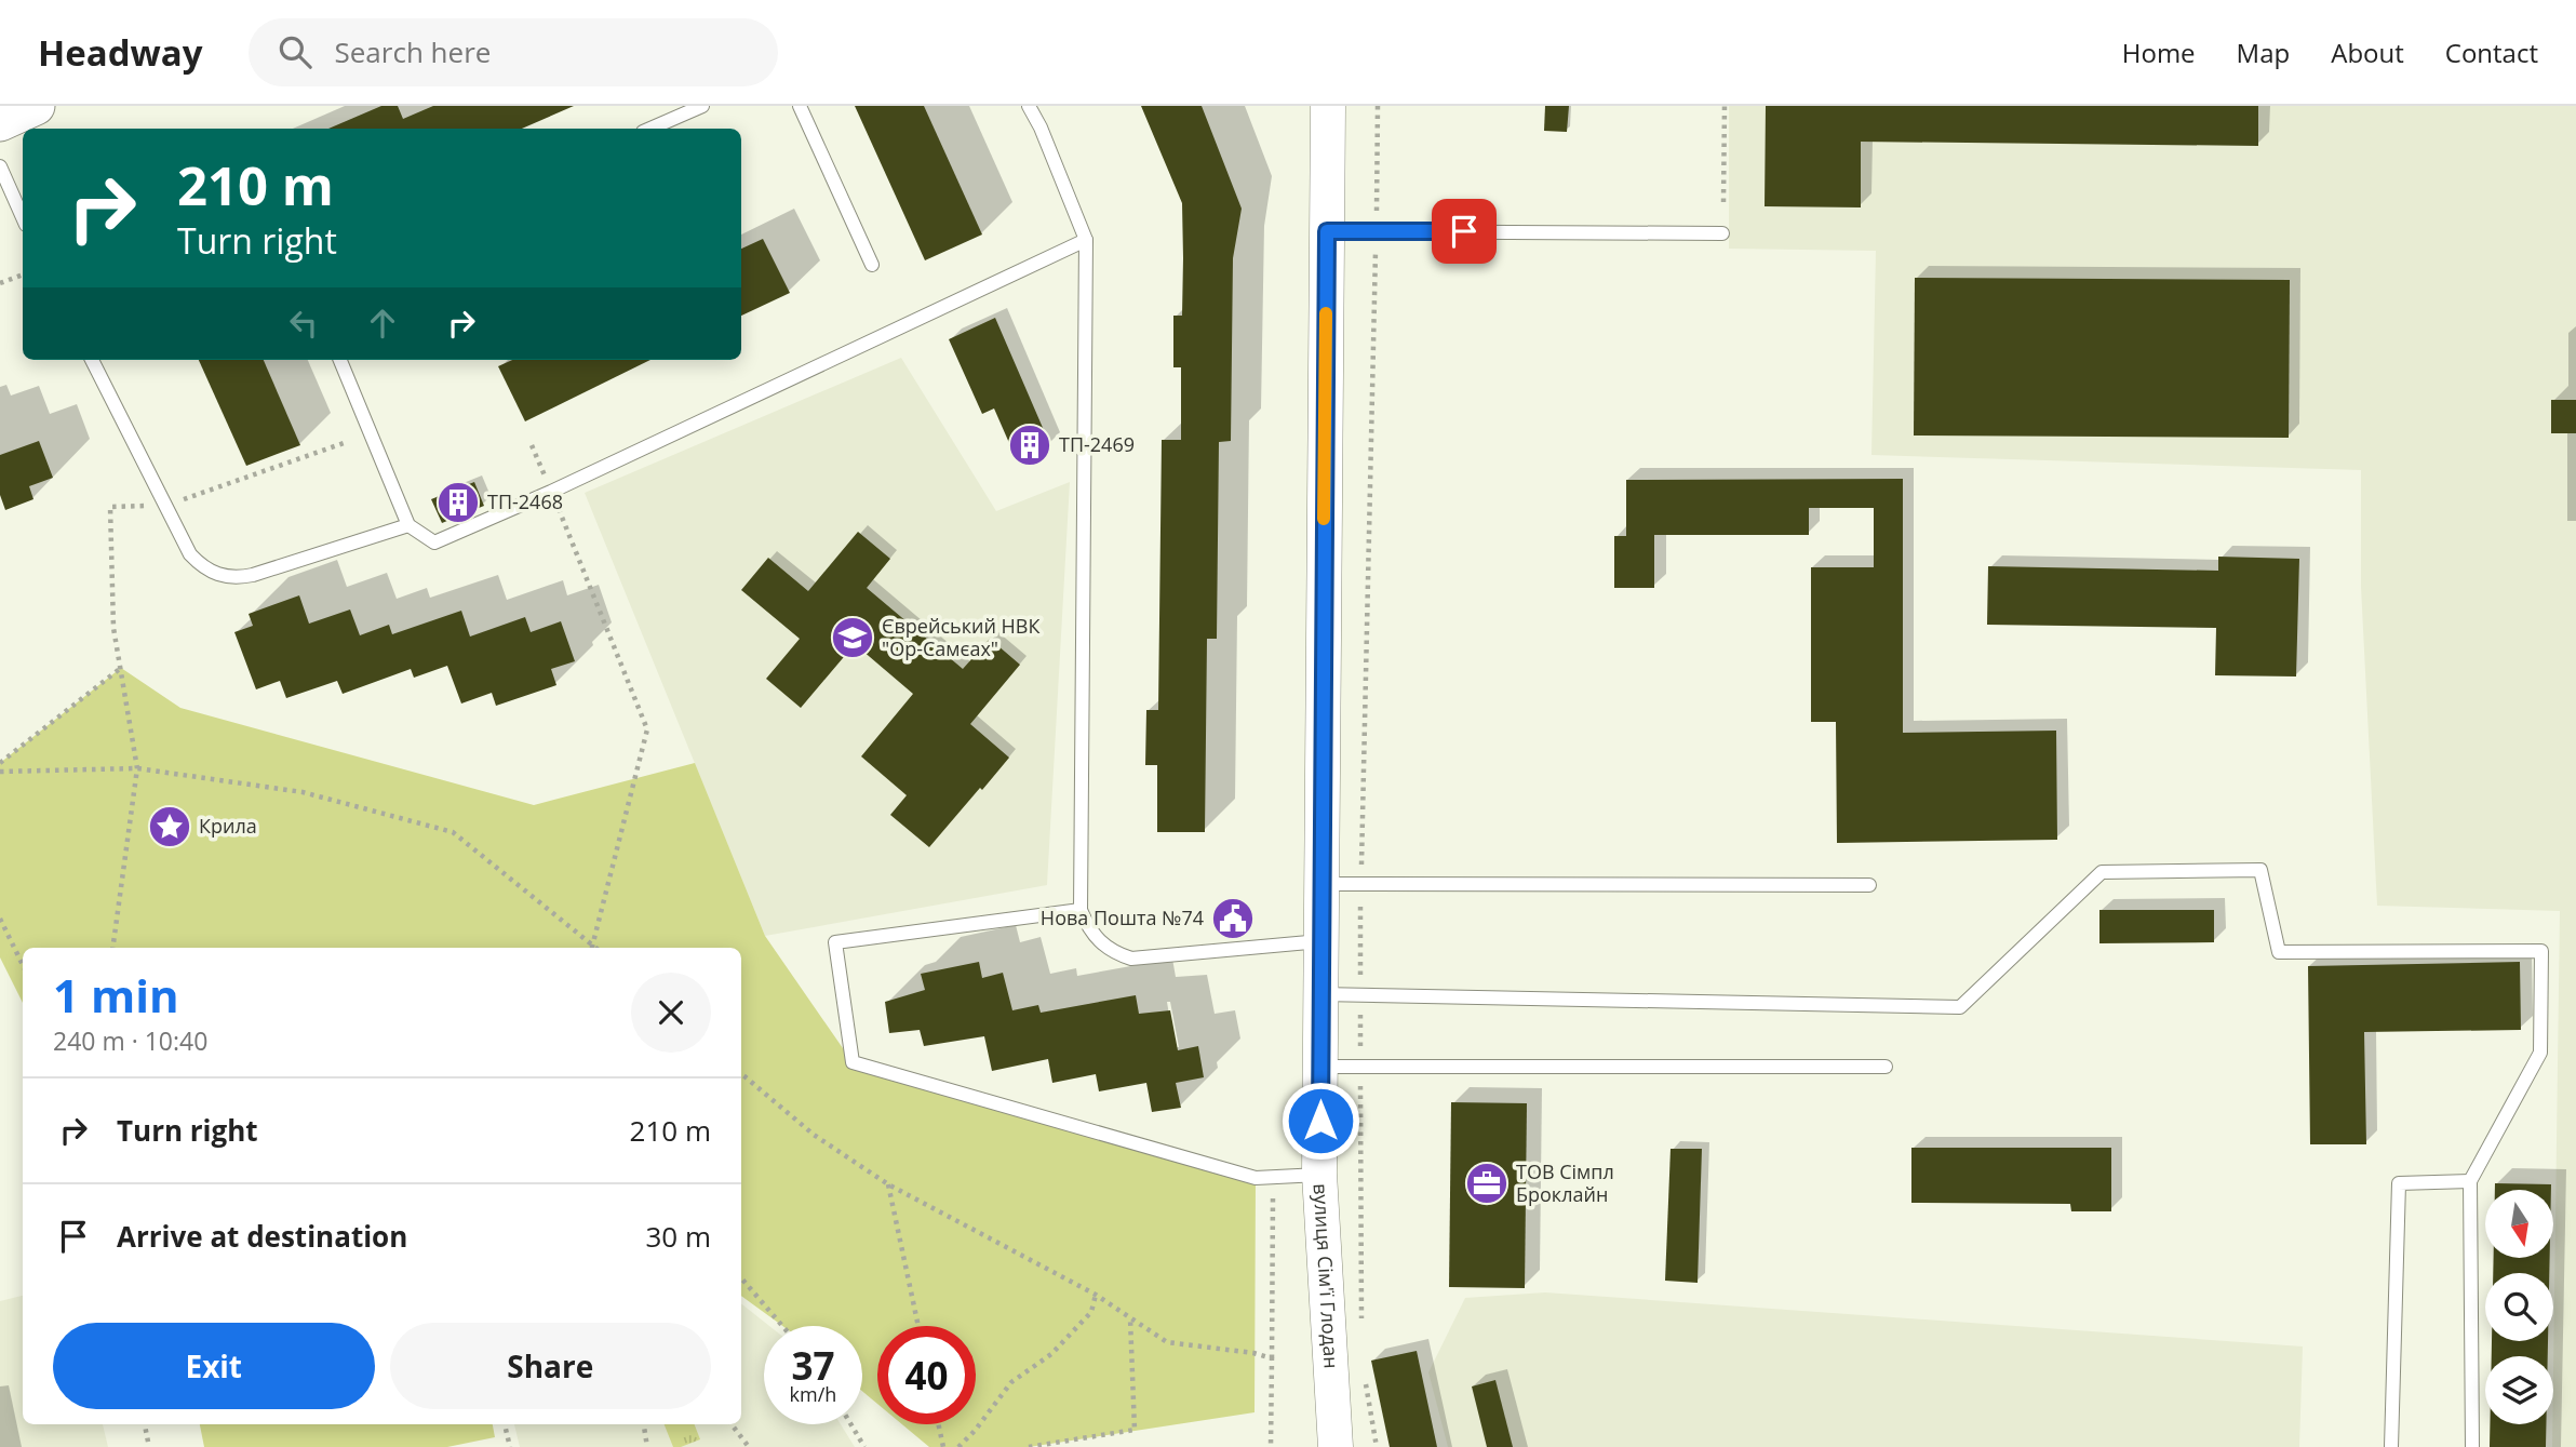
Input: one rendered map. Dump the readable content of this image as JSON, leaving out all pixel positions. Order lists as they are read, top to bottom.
{
  "streets": {
    "street": ["вулиця Сім'ї Глодан"]
  },
  "places": {
    "building": ["ТП-2469", "ТП-2468"],
    "school or university": ["Єврейський НВК \"Ор-Самєах\""],
    "place": ["Крила"],
    "public building": ["Нова Пошта №74"],
    "office": ["ТОВ Сімпл Броклайн"]
  },
  "north": "bottom",
  "page": {
    "header": "Headway",
    "search": "Search here",
    "nav": [
      "Home",
      "Map",
      "About",
      "Contact"
    ],
    "turn": ["210 m", "Turn right"],
    "heading": ["1 min", "240 m · 10:40"],
    "list": [
      {
        "name": "Turn right",
        "value": "210 m"
      },
      {
        "name": "Arrive at destination",
        "value": "30 m"
      }
    ],
    "buttons": ["Exit", "Share"],
    "speed": "37 km/h",
    "limit": "40"
  }
}
